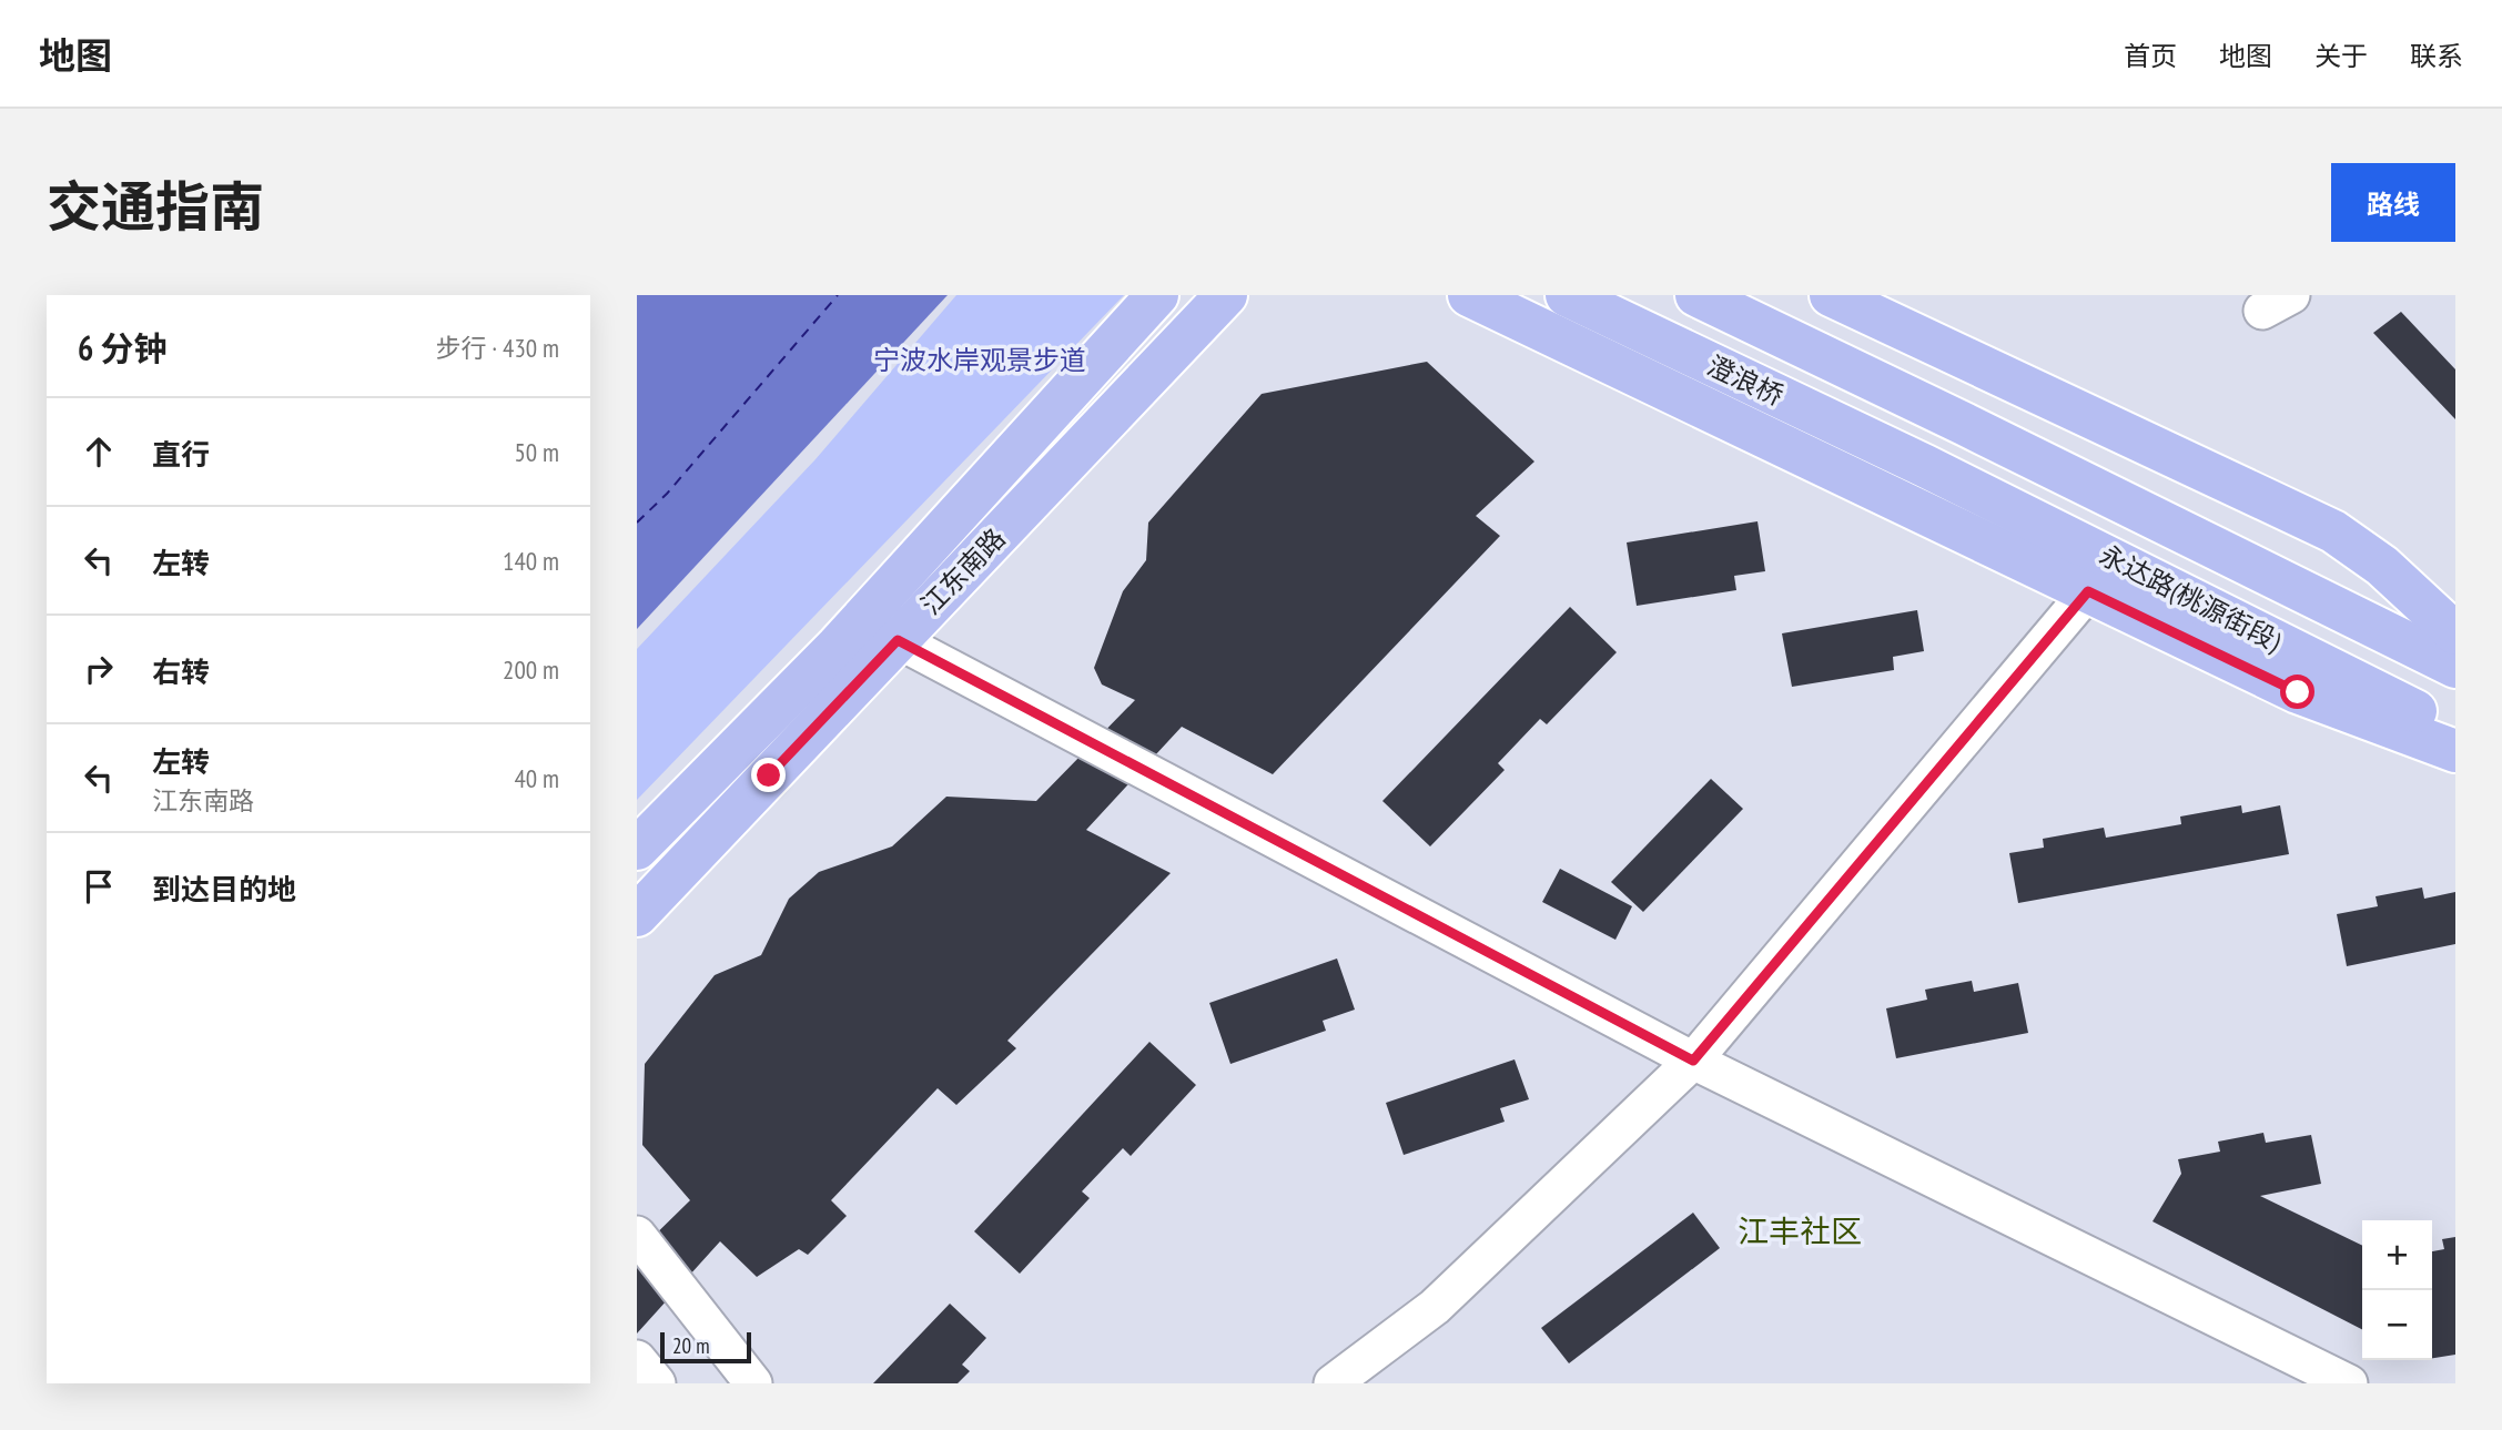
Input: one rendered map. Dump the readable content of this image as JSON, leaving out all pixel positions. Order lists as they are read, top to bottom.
{
  "streets": {
    "main road": ["澄浪桥", "江东南路", "永达路(桃源街段)"]
  },
  "crossings": [
    ["澄浪桥", "永达路(桃源街段)"]
  ],
  "districts": ["江丰社区"],
  "parks": ["宁波水岸观景步道"],
  "scale_bar": "20 m",
  "page": {
    "header": "地图",
    "nav": [
      "首页",
      "地图",
      "关于",
      "联系"
    ],
    "title": "交通指南",
    "buttons": "路线",
    "heading": ["6 分钟", "步行 · 430 m"],
    "list": [
      ["直行", "50 m"],
      ["左转", "140 m"],
      ["右转", "200 m"],
      ["左转", "江东南路", "40 m"],
      "到达目的地"
    ],
    "map_buttons": ["+", "−"],
    "scale": "20 m"
  }
}
